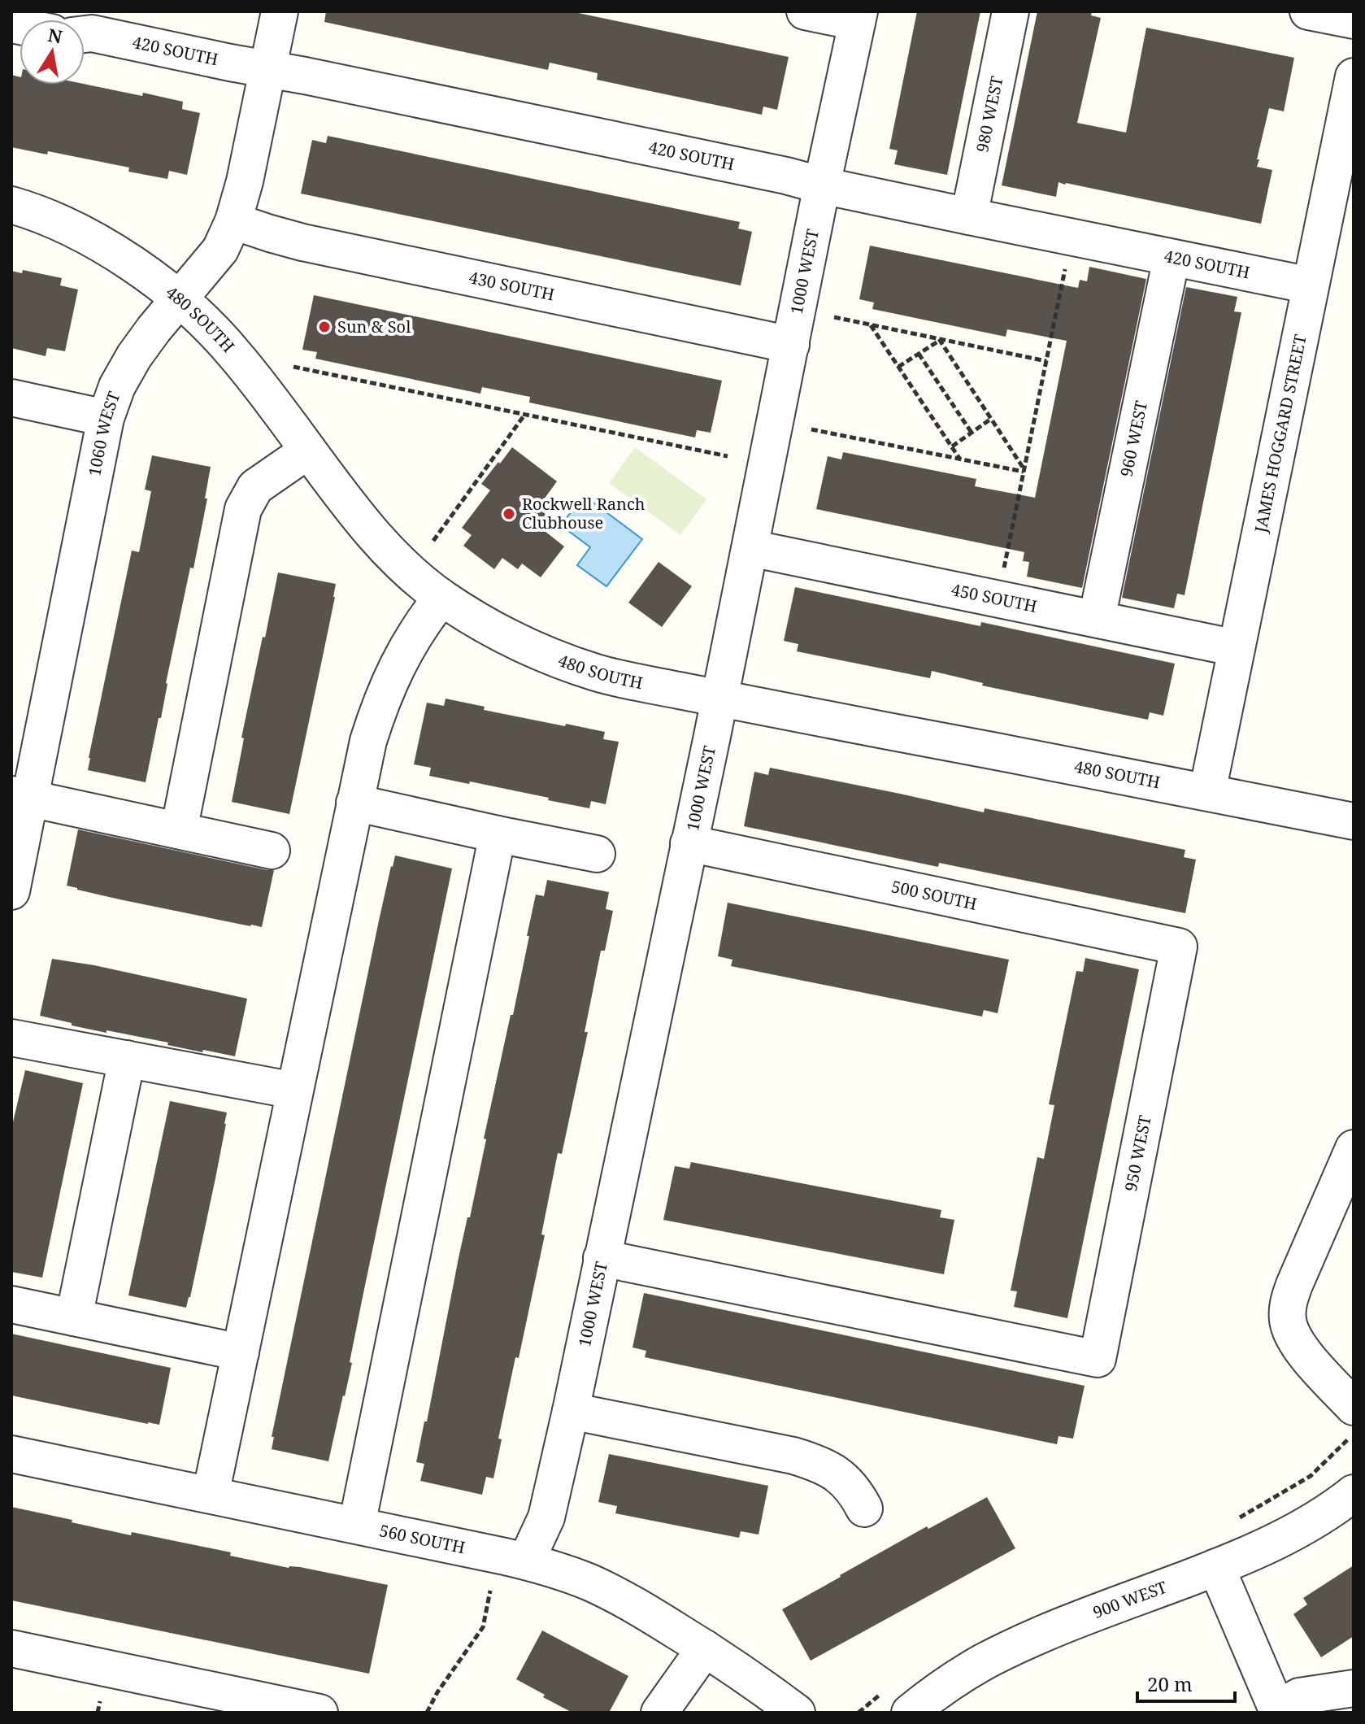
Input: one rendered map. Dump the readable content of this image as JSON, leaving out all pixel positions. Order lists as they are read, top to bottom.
{
  "streets": {
    "street": [
      "420 SOUTH",
      "980 WEST",
      "1000 WEST",
      "430 SOUTH",
      "480 SOUTH",
      "1060 WEST",
      "JAMES HOGGARD STREET",
      "960 WEST",
      "450 SOUTH",
      "500 SOUTH",
      "950 WEST",
      "560 SOUTH",
      "900 WEST"
    ]
  },
  "crossings": [
    ["420 SOUTH", "980 WEST"],
    ["420 SOUTH", "1000 WEST"],
    ["420 SOUTH", "1060 WEST"],
    ["420 SOUTH", "JAMES HOGGARD STREET"],
    ["420 SOUTH", "960 WEST"],
    ["1000 WEST", "430 SOUTH"],
    ["1000 WEST", "480 SOUTH"],
    ["1000 WEST", "450 SOUTH"],
    ["1000 WEST", "500 SOUTH"],
    ["1000 WEST", "950 WEST"],
    ["1000 WEST", "560 SOUTH"],
    ["430 SOUTH", "1060 WEST"],
    ["480 SOUTH", "1060 WEST"],
    ["480 SOUTH", "JAMES HOGGARD STREET"],
    ["JAMES HOGGARD STREET", "450 SOUTH"],
    ["960 WEST", "450 SOUTH"],
    ["500 SOUTH", "950 WEST"]
  ],
  "places": ["Sun & Sol", "Rockwell Ranch Clubhouse"],
  "scale_bar": "20 m",
  "north": "top"
}
